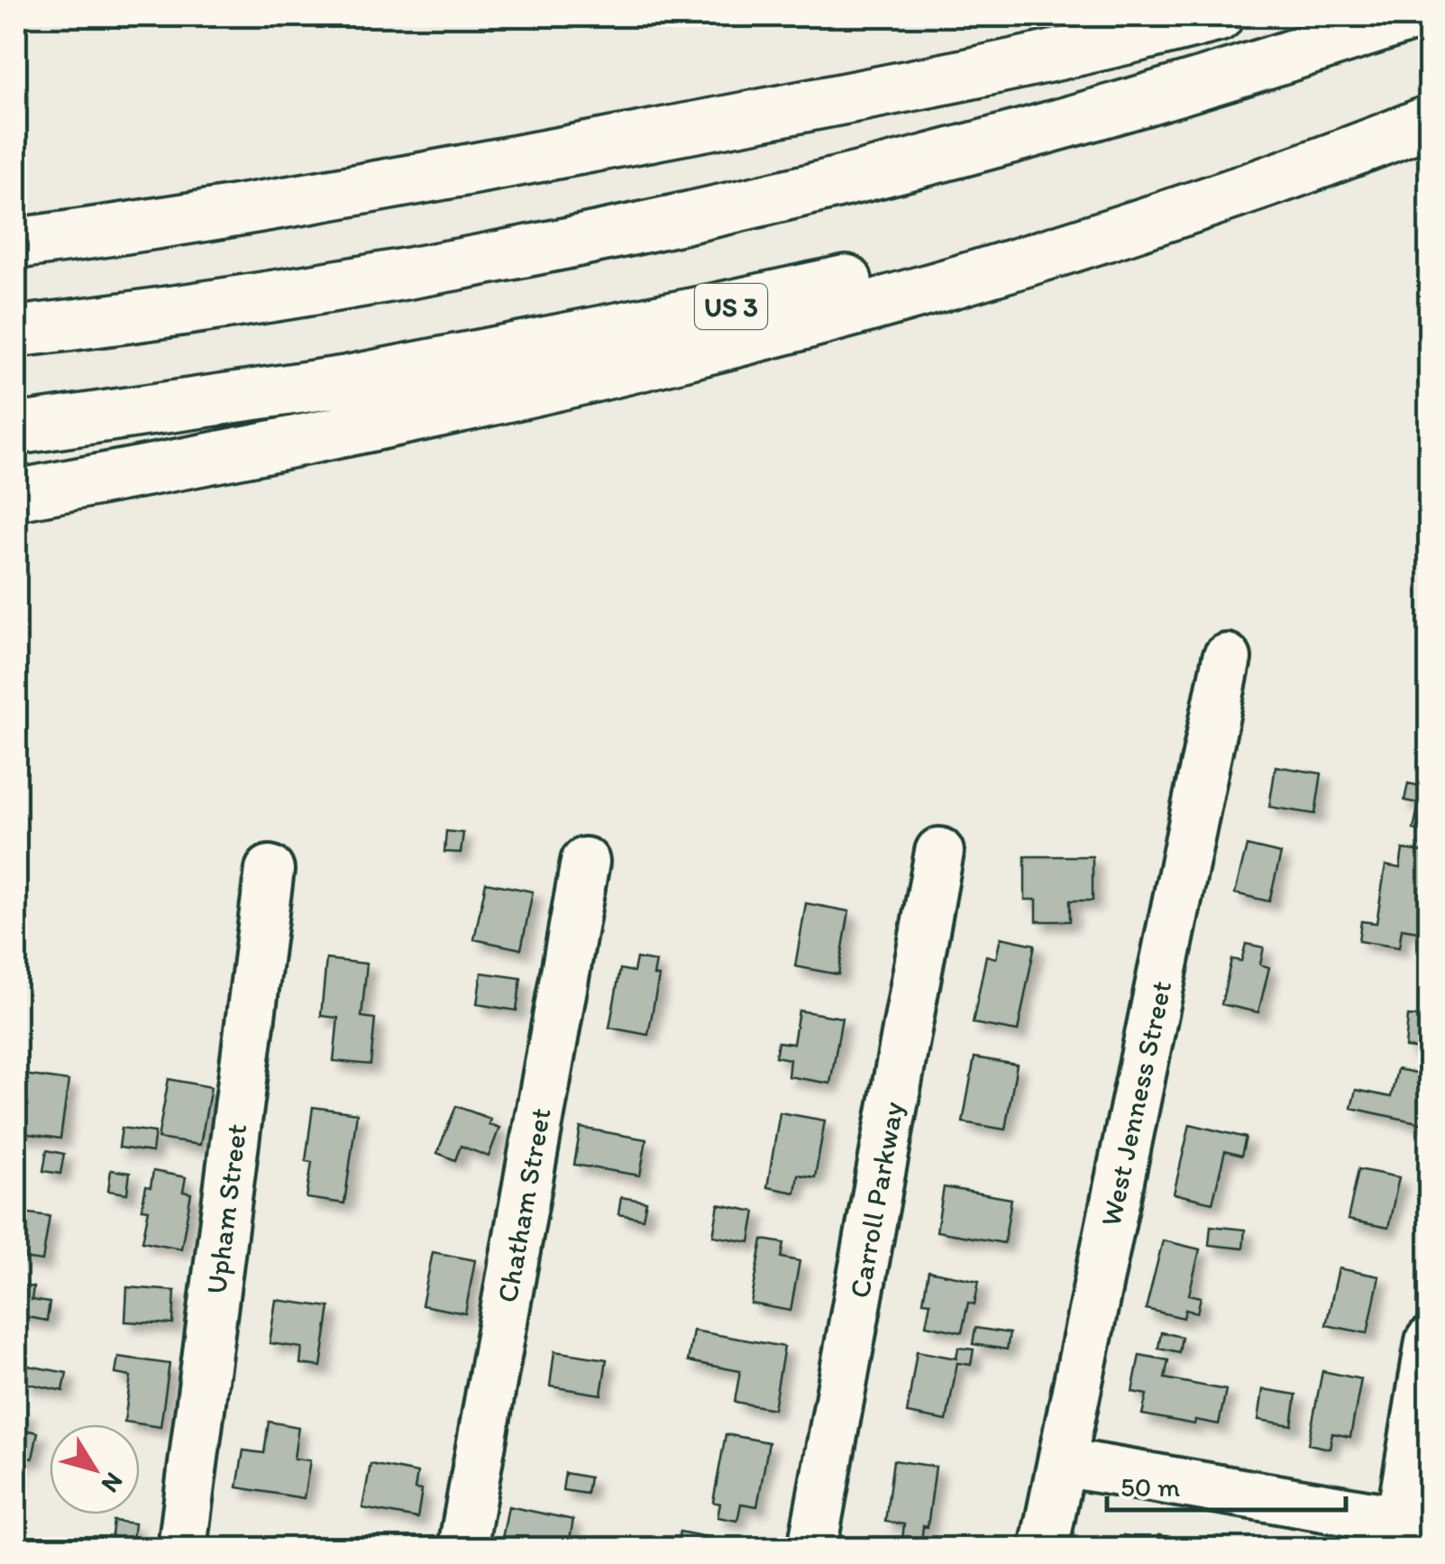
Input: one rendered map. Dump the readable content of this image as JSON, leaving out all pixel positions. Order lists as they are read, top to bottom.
{
  "streets": {
    "highway": ["US 3"],
    "street": [
      "West Jenness Street",
      "Carroll Parkway",
      "Chatham Street",
      "Upham Street"
    ]
  },
  "scale_bar": "50 m",
  "north": "bottom right"
}
